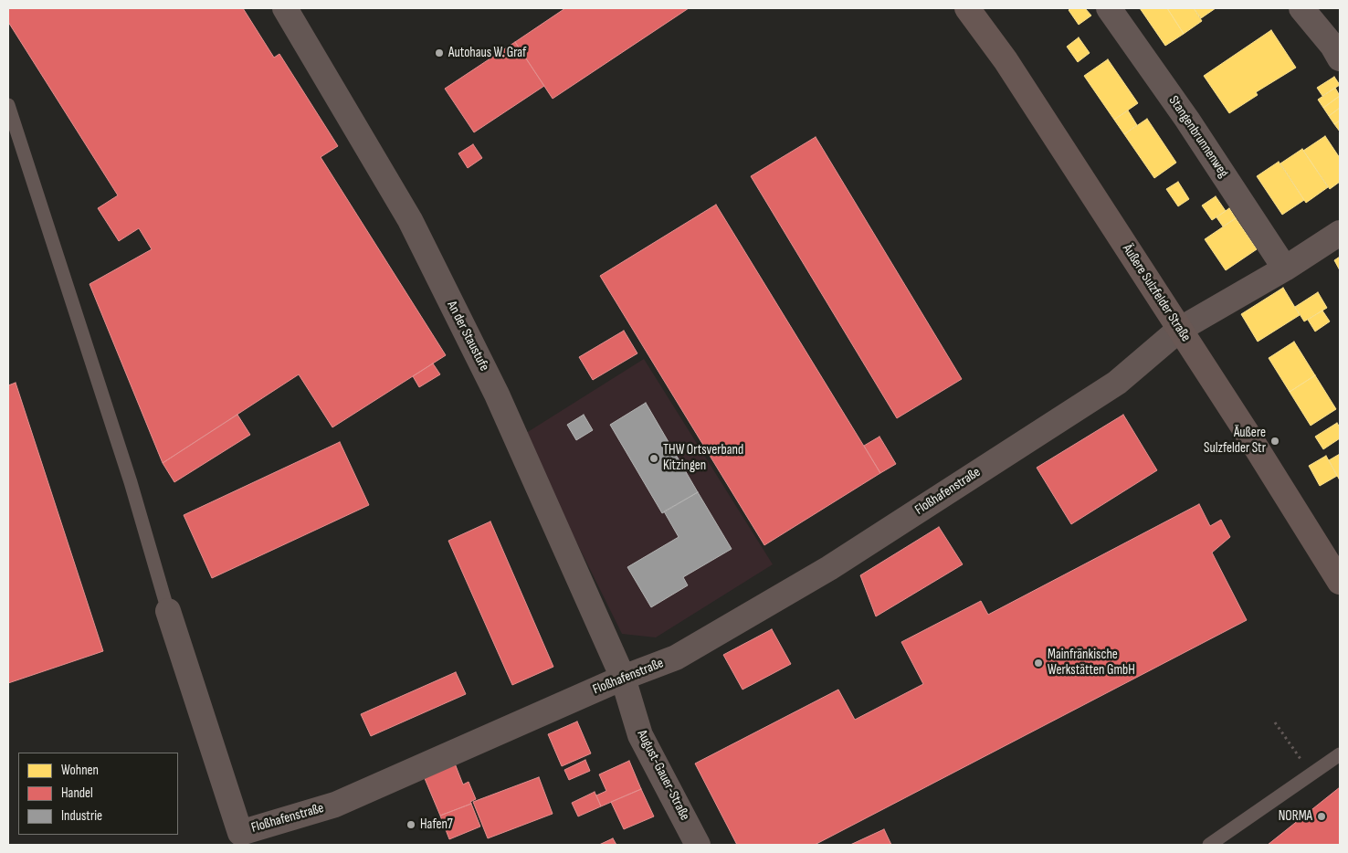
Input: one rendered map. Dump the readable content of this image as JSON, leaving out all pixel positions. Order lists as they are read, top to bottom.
{
  "streets": {
    "main road": ["Äußere Sulzfelder Straße"],
    "street": [
      "Stangenbrunnenweg",
      "An der Staustufe",
      "Floßhafenstraße",
      "August-Gauer-Straße"
    ]
  },
  "crossings": [
    ["Äußere Sulzfelder Straße", "Floßhafenstraße"],
    ["An der Staustufe", "Floßhafenstraße"],
    ["An der Staustufe", "August-Gauer-Straße"],
    ["Floßhafenstraße", "August-Gauer-Straße"]
  ],
  "places": [
    "Autohaus W. Graf",
    "Äußere Sulzfelder Str",
    "THW Ortsverband Kitzingen",
    "Mainfränkische Werkstätten GmbH",
    "NORMA",
    "Hafen7"
  ],
  "legend": ["Wohnen", "Handel", "Industrie"]
}
